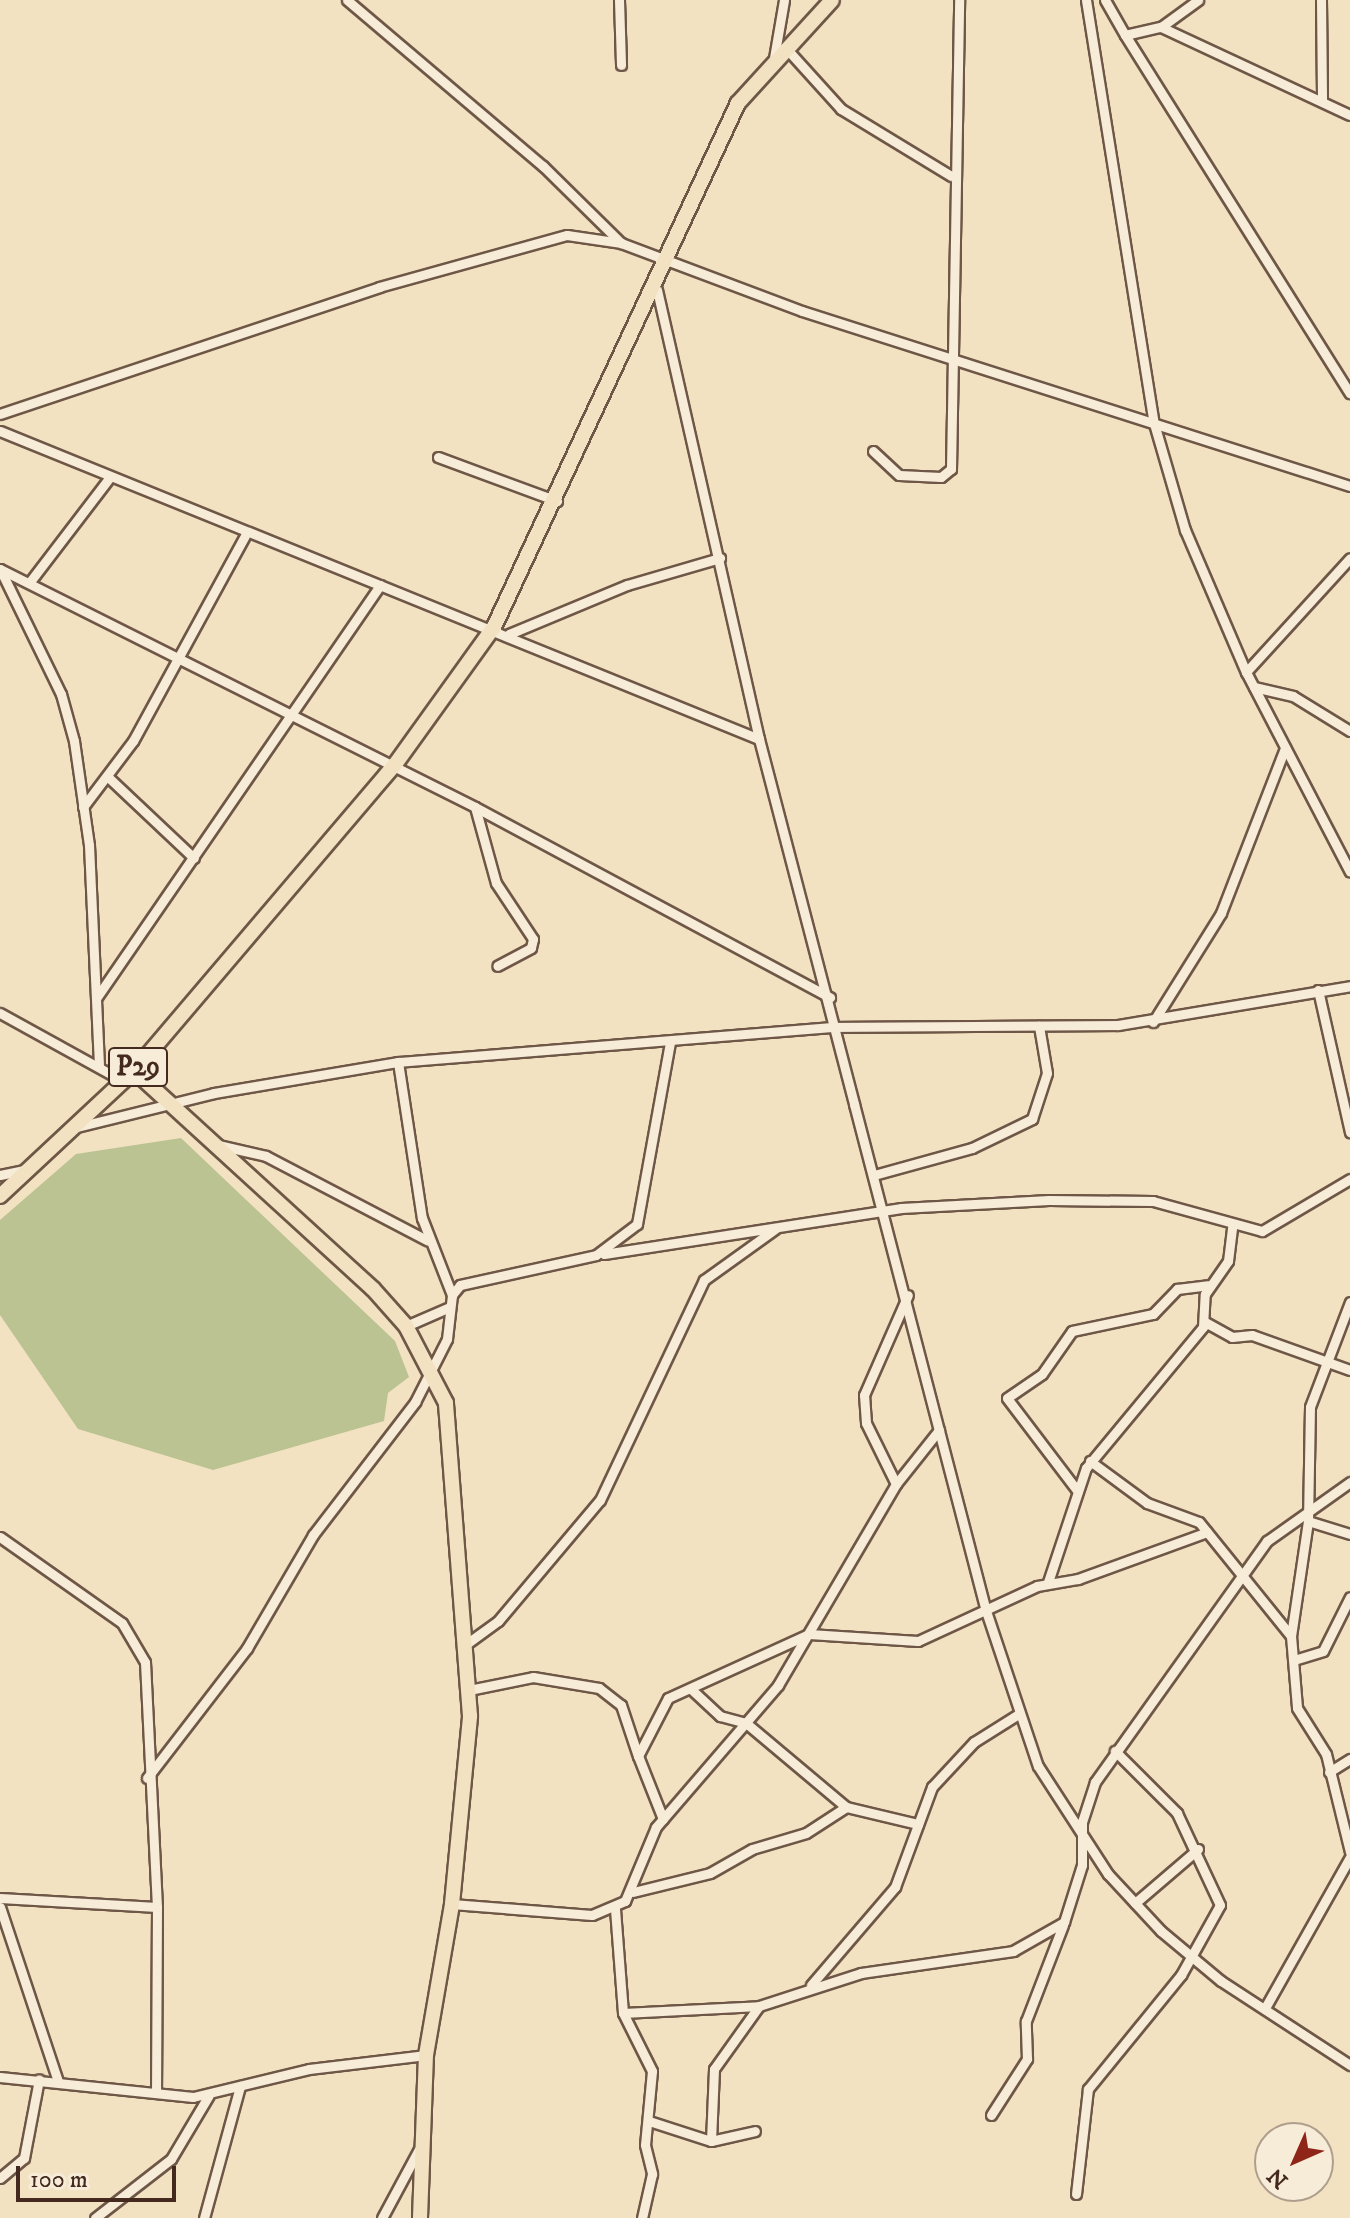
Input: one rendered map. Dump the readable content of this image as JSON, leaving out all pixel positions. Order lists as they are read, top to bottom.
{
  "streets": {
    "main road": ["P29"]
  },
  "scale_bar": "100 m",
  "north": "bottom left"
}
